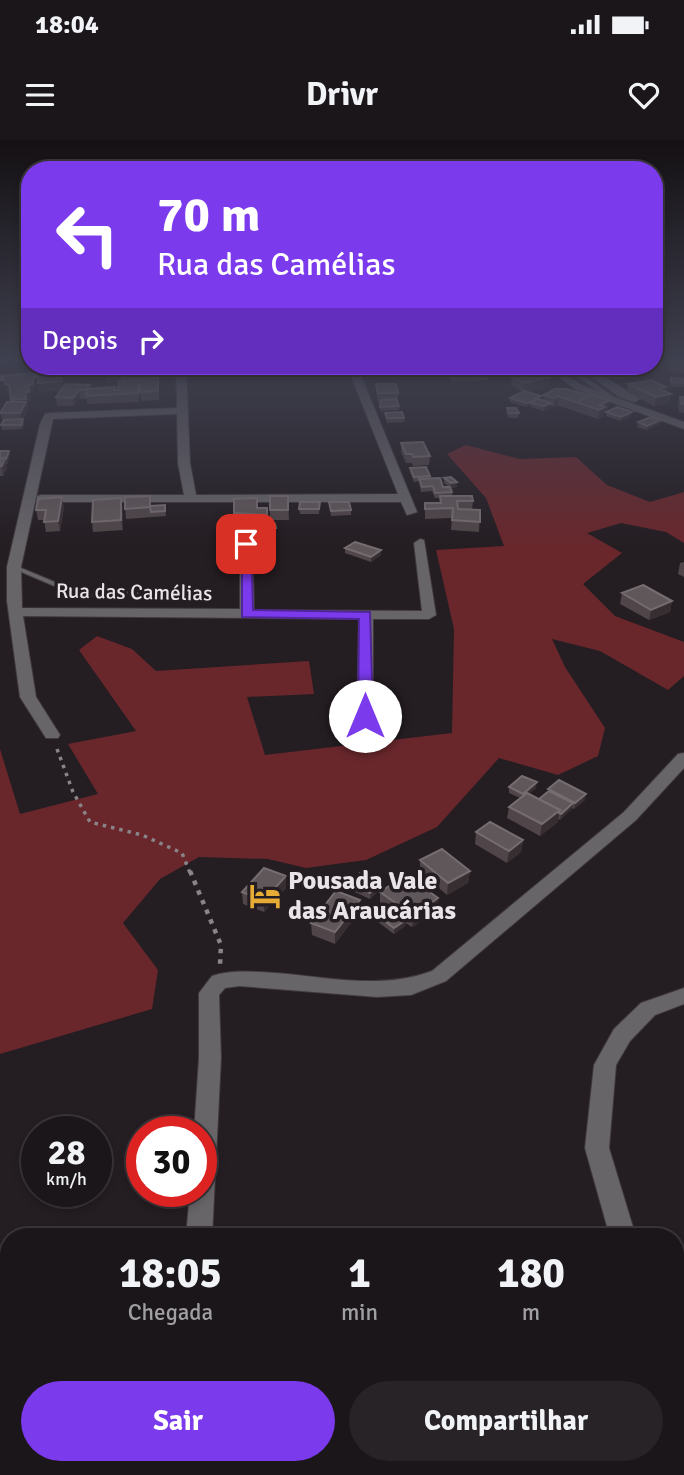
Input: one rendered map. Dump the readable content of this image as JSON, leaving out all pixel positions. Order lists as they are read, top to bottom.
{
  "streets": {
    "street": ["Rua das Camélias"]
  },
  "places": {
    "hotel": ["Pousada Vale das Araucárias"]
  },
  "page": {
    "status": "18:04",
    "header": "Drivr",
    "turn": ["70 m", "Rua das Camélias"],
    "then": "Depois",
    "speed": "28 km/h",
    "limit": "30",
    "eta": [
      "18:05",
      "Chegada",
      "1",
      "min",
      "180",
      "m"
    ],
    "buttons": ["Sair", "Compartilhar"]
  }
}
